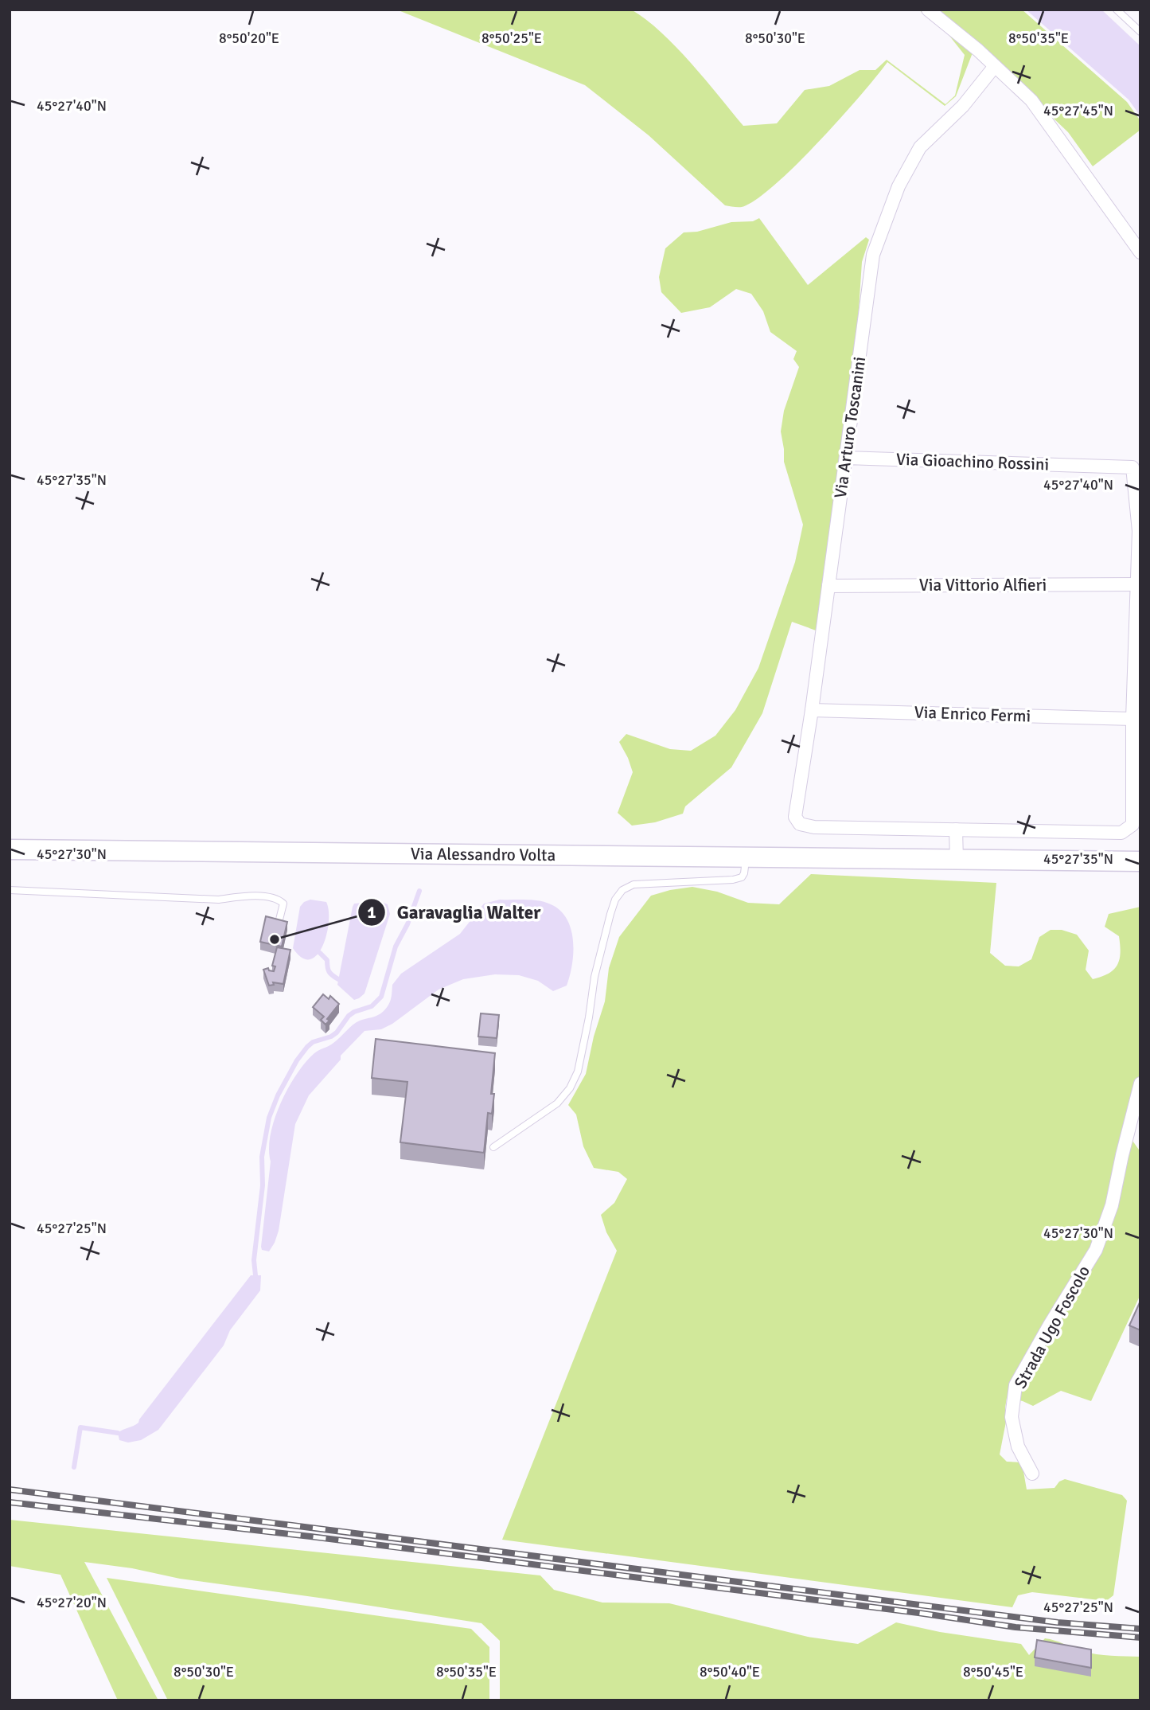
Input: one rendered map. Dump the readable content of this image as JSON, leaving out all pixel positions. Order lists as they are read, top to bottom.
{
  "streets": {
    "main road": ["Via Alessandro Volta"],
    "street": [
      "Via Arturo Toscanini",
      "Via Gioachino Rossini",
      "Via Vittorio Alfieri",
      "Via Enrico Fermi",
      "Strada Ugo Foscolo"
    ]
  },
  "crossings": [
    ["Via Arturo Toscanini", "Via Gioachino Rossini"],
    ["Via Arturo Toscanini", "Via Vittorio Alfieri"],
    ["Via Arturo Toscanini", "Via Enrico Fermi"],
    ["Via Gioachino Rossini", "Via Vittorio Alfieri"]
  ],
  "places": ["Garavaglia Walter"],
  "coordinates": [
    "8°50'20\"E",
    "8°50'25\"E",
    "8°50'30\"E",
    "8°50'35\"E",
    "45°27'40\"N",
    "45°27'45\"N",
    "45°27'35\"N",
    "45°27'30\"N",
    "45°27'25\"N",
    "45°27'20\"N",
    "8°50'40\"E",
    "8°50'45\"E"
  ]
}
